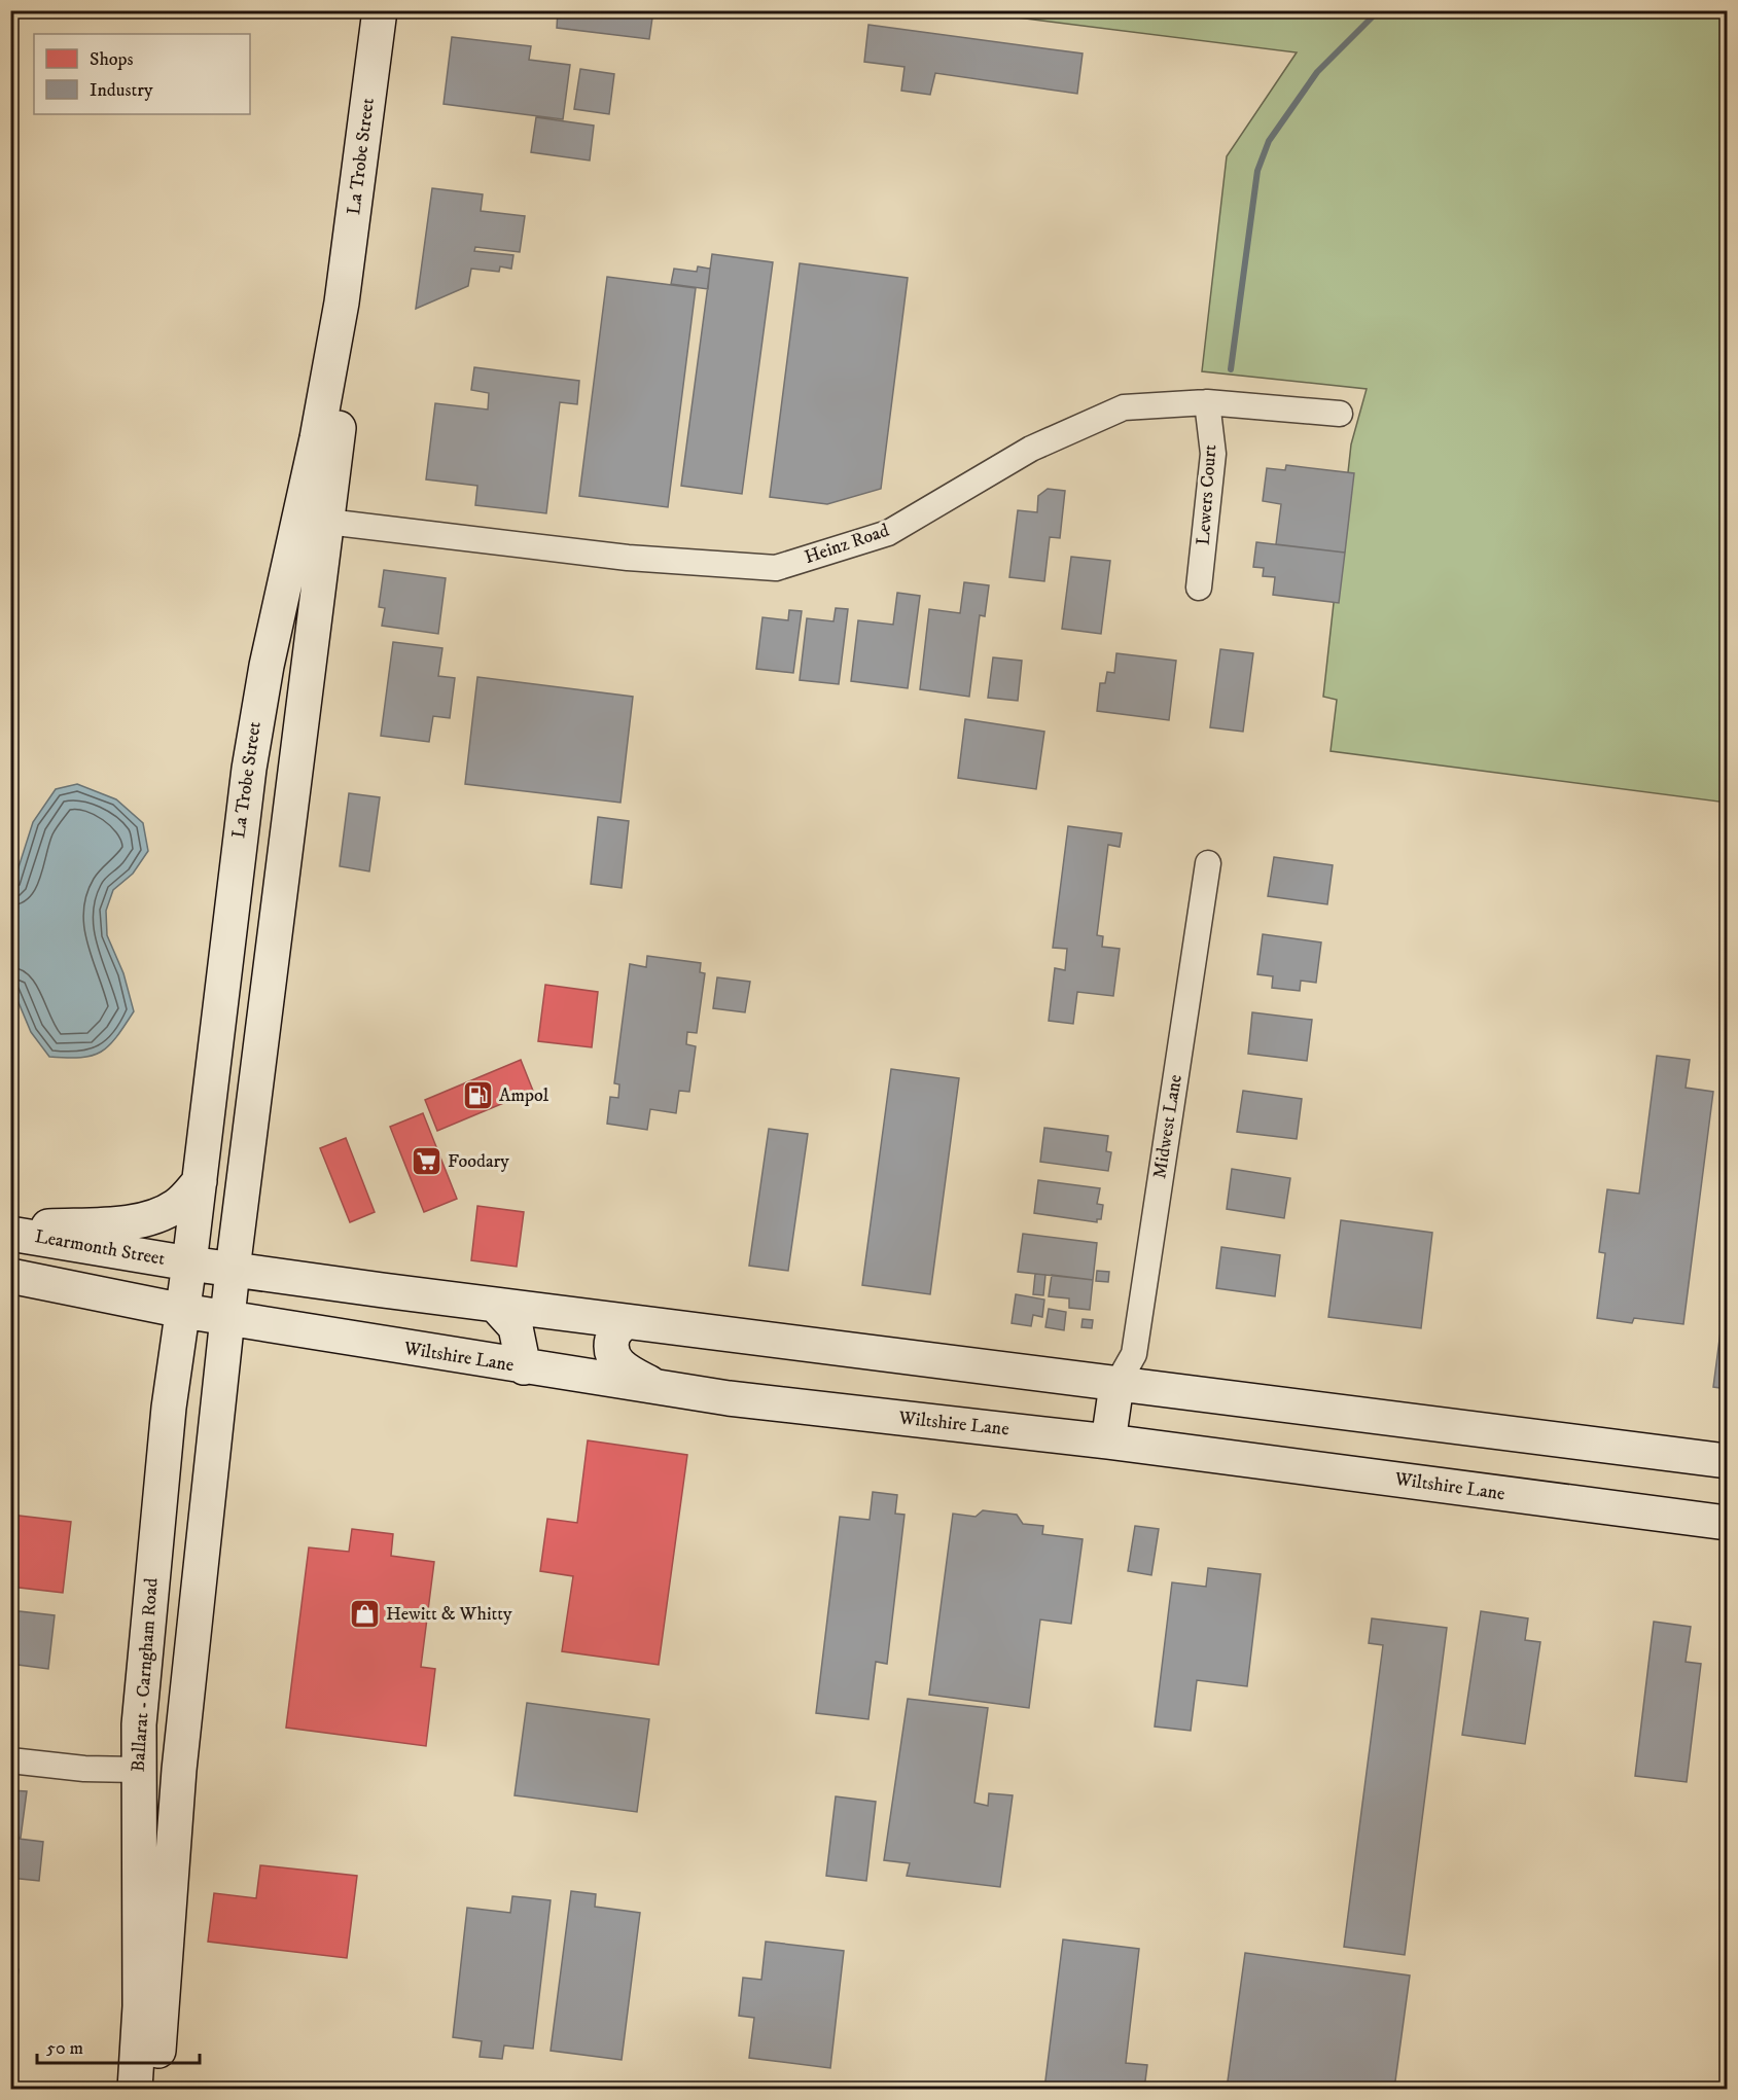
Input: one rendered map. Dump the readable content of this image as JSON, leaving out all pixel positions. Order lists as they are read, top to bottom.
{
  "streets": {
    "main road": [
      "La Trobe Street",
      "Learmonth Street",
      "Wiltshire Lane",
      "Ballarat - Carngham Road"
    ],
    "street": ["Lewers Court", "Heinz Road", "Midwest Lane"]
  },
  "crossings": [
    ["La Trobe Street", "Heinz Road"],
    ["La Trobe Street", "Learmonth Street"],
    ["La Trobe Street", "Ballarat - Carngham Road"],
    ["Lewers Court", "Heinz Road"],
    ["Learmonth Street", "Ballarat - Carngham Road"],
    ["Wiltshire Lane", "Ballarat - Carngham Road"]
  ],
  "places": {
    "fuel station": ["Ampol"],
    "supermarket": ["Foodary"],
    "shop": ["Hewitt & Whitty"]
  },
  "legend": ["Shops", "Industry"],
  "scale_bar": "50 m"
}
